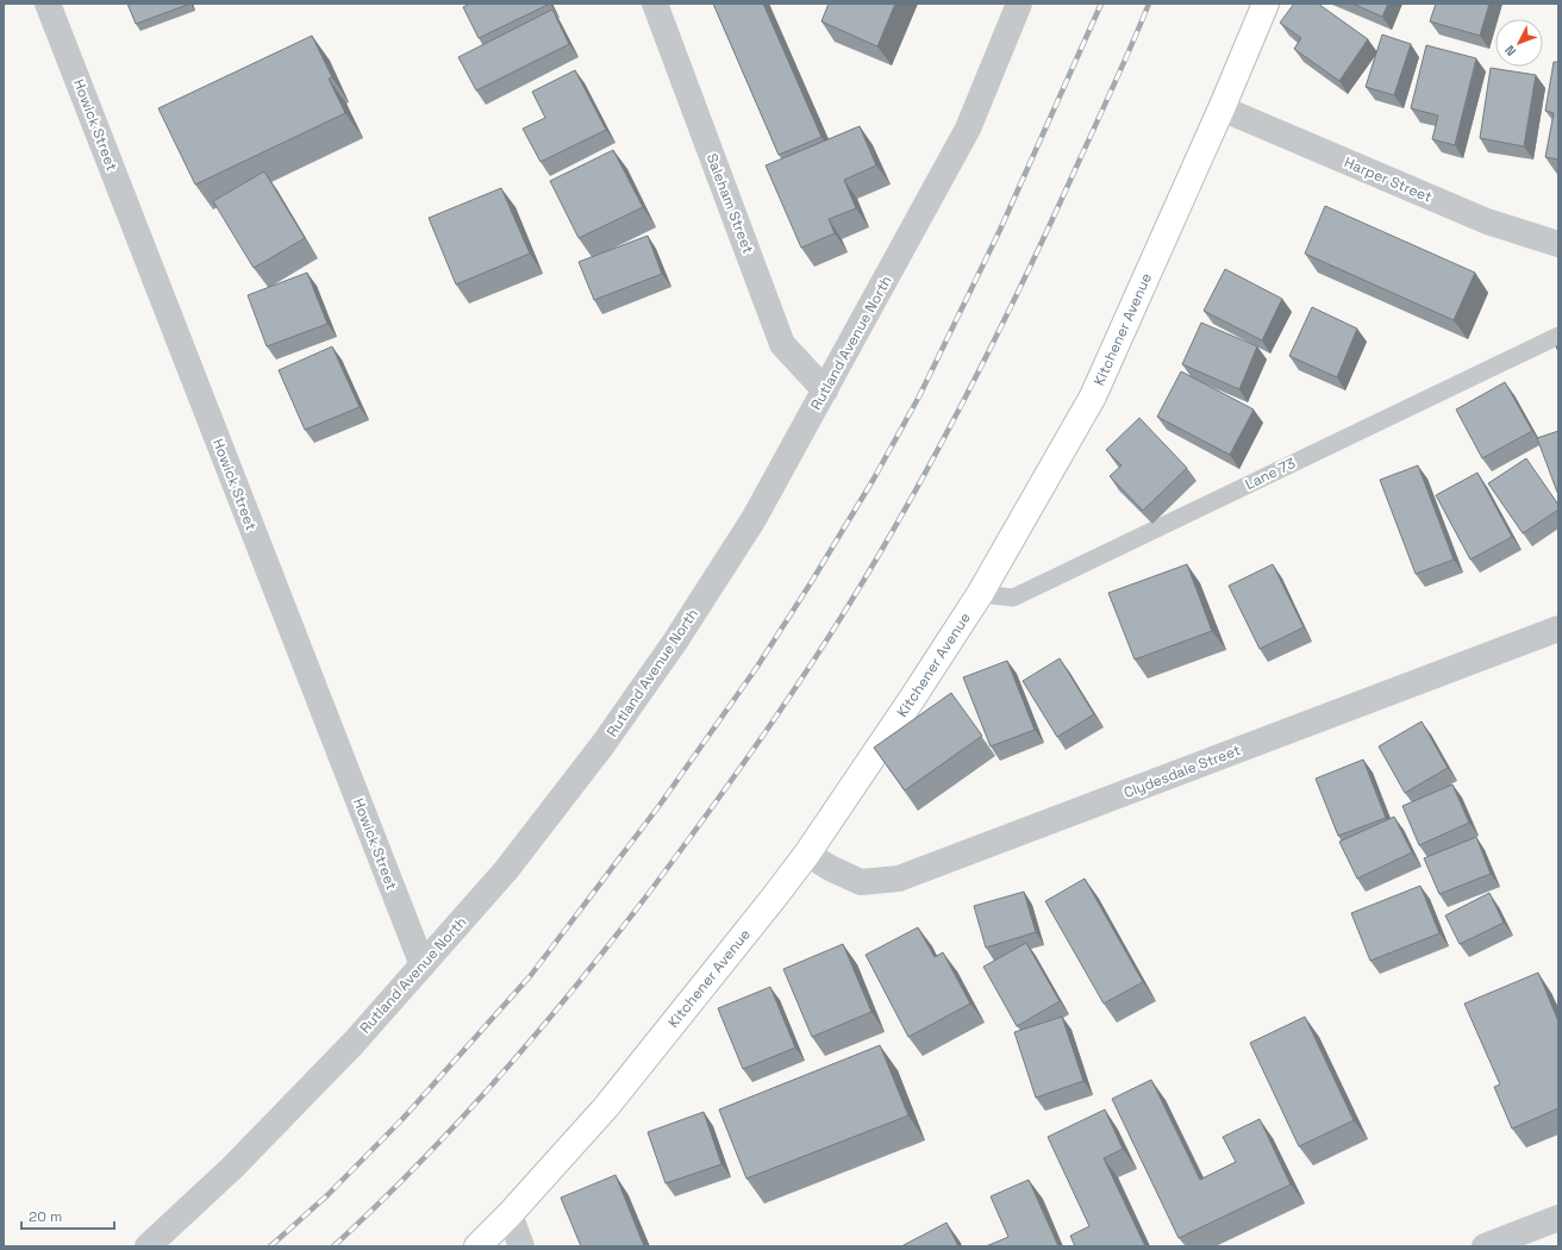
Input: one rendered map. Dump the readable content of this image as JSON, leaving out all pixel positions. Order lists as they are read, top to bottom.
{
  "streets": {
    "street": [
      "Howick Street",
      "Harper Street",
      "Saleham Street",
      "Kitchener Avenue",
      "Rutland Avenue North",
      "Clydesdale Street"
    ],
    "lane": ["Lane 73"]
  },
  "crossings": [
    ["Howick Street", "Rutland Avenue North"],
    ["Harper Street", "Kitchener Avenue"],
    ["Saleham Street", "Rutland Avenue North"],
    ["Kitchener Avenue", "Lane 73"],
    ["Kitchener Avenue", "Clydesdale Street"]
  ],
  "scale_bar": "20 m",
  "north": "bottom left"
}
